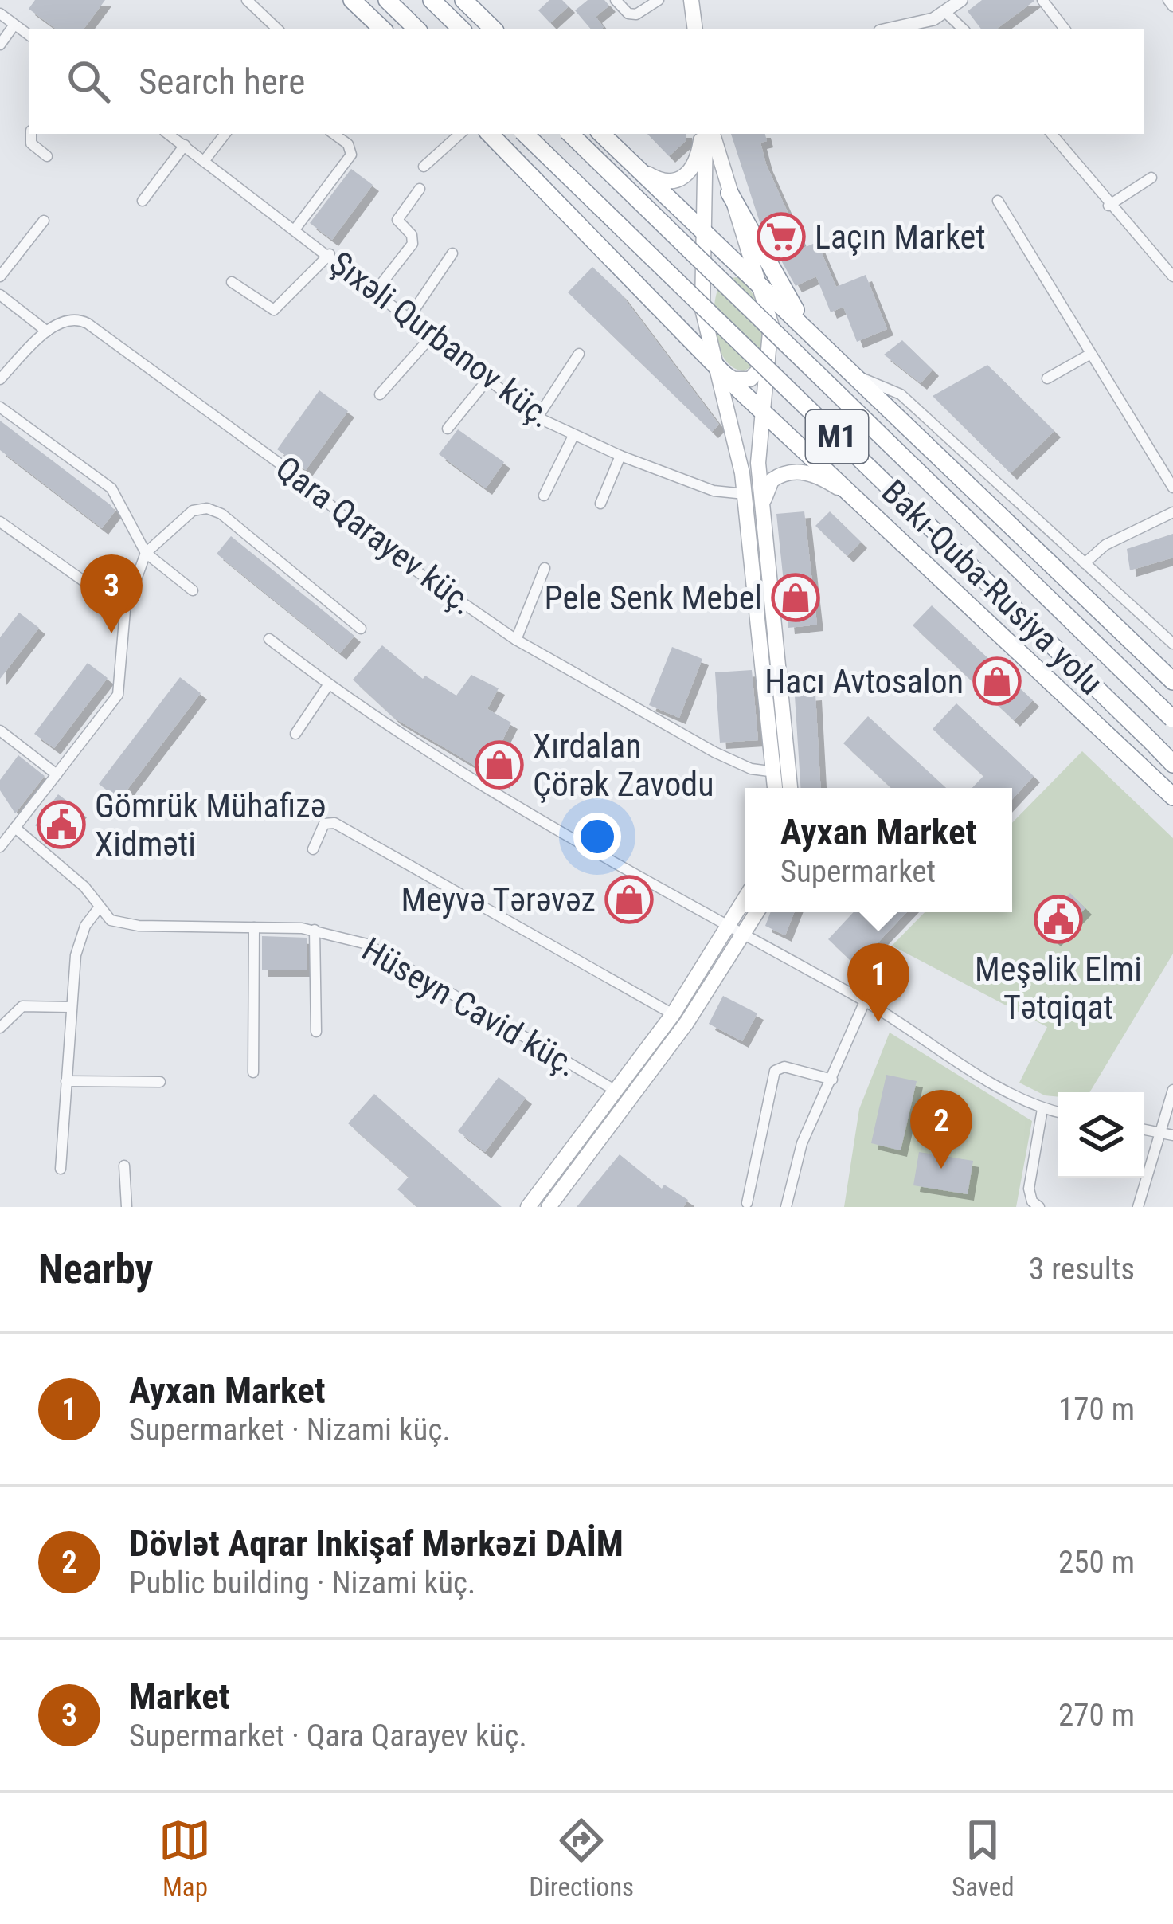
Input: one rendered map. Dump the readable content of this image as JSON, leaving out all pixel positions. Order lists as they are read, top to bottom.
{
  "streets": {
    "highway": ["M1", "Bakı-Quba-Rusiya yolu"],
    "street": ["Şıxəli Qurbanov küç.", "Qara Qarayev küç.", "Hüseyn Cavid küç."]
  },
  "places": {
    "supermarket": ["Laçın Market"],
    "shop": [
      "Pele Senk Mebel",
      "Hacı Avtosalon",
      "Xırdalan Çörək Zavodu",
      "Meyvə Tərəvəz"
    ],
    "public building": ["Gömrük Mühafizə Xidməti", "Meşəlik Elmi Tətqiqat"]
  },
  "page": {
    "search": "Search here",
    "pins": ["3", "1", "2"],
    "popup": ["Ayxan Market", "Supermarket"],
    "heading": ["Nearby", "3 results"],
    "list": [
      {
        "mark": "1",
        "name": "Ayxan Market",
        "note": "Supermarket · Nizami küç.",
        "value": "170 m"
      },
      {
        "mark": "2",
        "name": "Dövlət Aqrar Inkişaf Mərkəzi DAİM",
        "note": "Public building · Nizami küç.",
        "value": "250 m"
      },
      {
        "mark": "3",
        "name": "Market",
        "note": "Supermarket · Qara Qarayev küç.",
        "value": "270 m"
      }
    ],
    "nav": ["Map", "Directions", "Saved"]
  }
}
